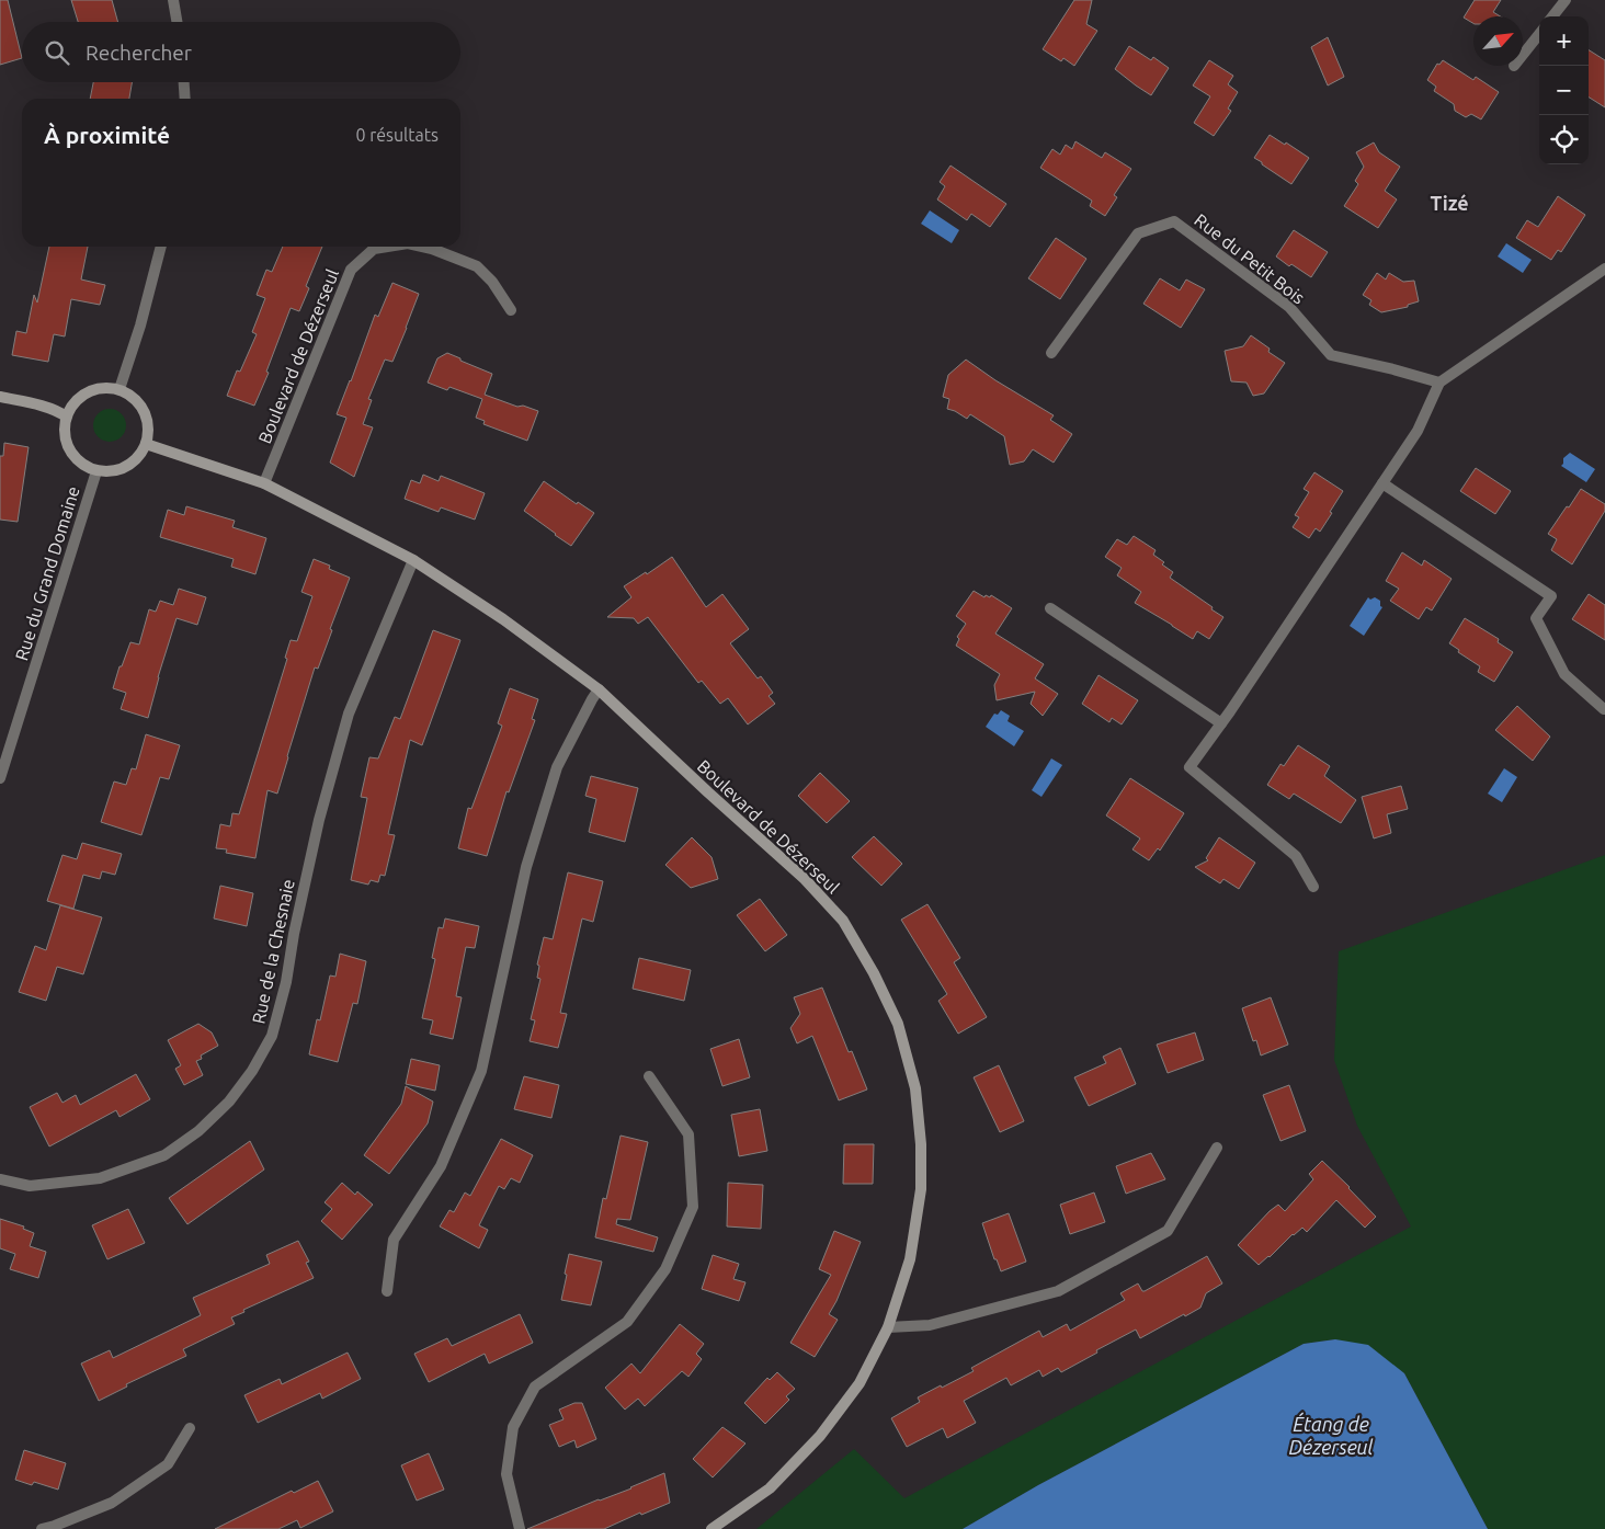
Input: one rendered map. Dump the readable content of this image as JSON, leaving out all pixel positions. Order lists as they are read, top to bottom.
{
  "streets": {
    "street": [
      "Rue du Petit Bois",
      "Boulevard de Dézerseul",
      "Rue du Grand Domaine",
      "Rue de la Chesnaie"
    ]
  },
  "crossings": [
    ["Boulevard de Dézerseul", "Rue du Grand Domaine"],
    ["Boulevard de Dézerseul", "Rue de la Chesnaie"]
  ],
  "districts": ["Tizé"],
  "water": ["Étang de Dézerseul"],
  "north": "top right",
  "page": {
    "map_buttons": ["+", "−"],
    "search": "Rechercher",
    "heading": ["À proximité", "0 résultats"]
  }
}
